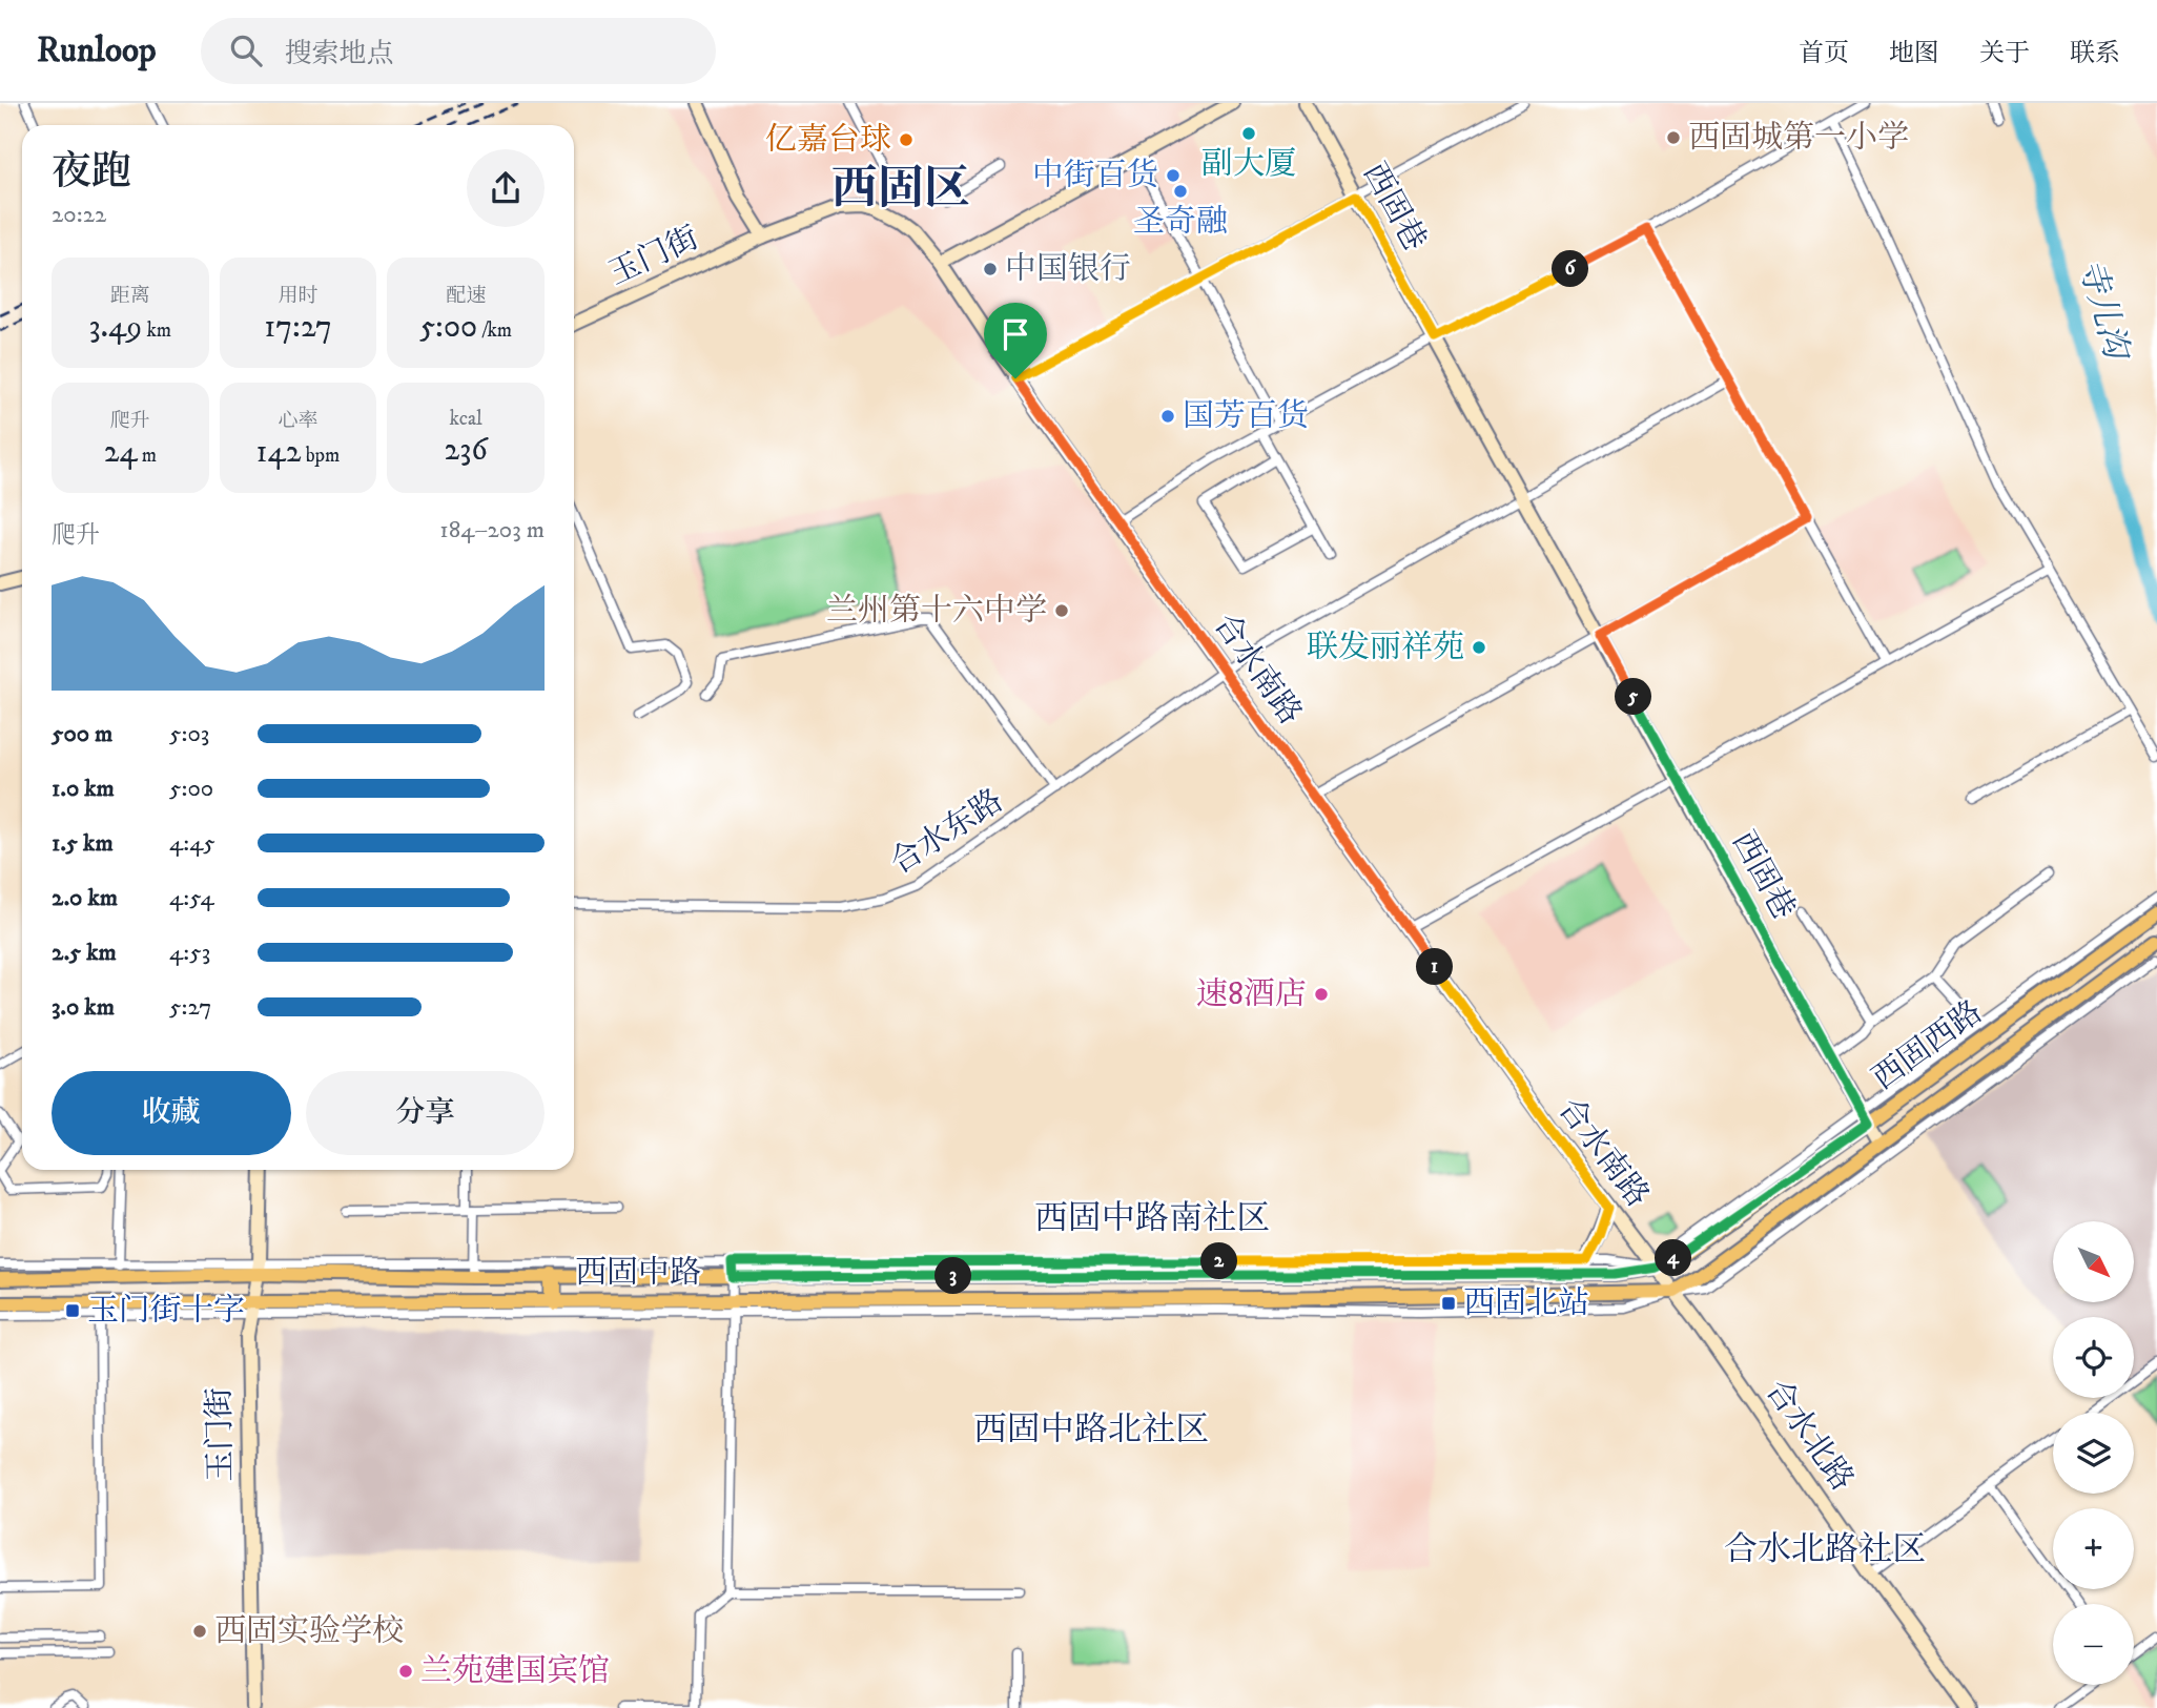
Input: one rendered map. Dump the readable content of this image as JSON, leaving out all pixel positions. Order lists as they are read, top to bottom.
{
  "streets": {
    "main road": ["西固西路", "西固中路"],
    "street": [
      "西固巷",
      "玉门街",
      "合水南路",
      "合水东路",
      "合水北路"
    ]
  },
  "crossings": [
    ["西固巷", "合水东路"],
    ["西固巷", "西固西路"],
    ["玉门街", "合水南路"],
    ["玉门街", "西固中路"],
    ["合水南路", "合水东路"],
    ["合水南路", "西固西路"],
    ["合水南路", "西固中路"],
    ["合水南路", "合水北路"],
    ["西固西路", "西固中路"],
    ["西固西路", "合水北路"],
    ["西固中路", "合水北路"]
  ],
  "districts": [
    "西固区",
    "西固中路南社区",
    "西固中路北社区",
    "合水北路社区"
  ],
  "water": ["寺儿沟"],
  "places": {
    "other": [
      "副大厦",
      "西固城第一小学",
      "亿嘉台球",
      "中街百货",
      "圣奇融",
      "中国银行",
      "国芳百货",
      "兰州第十六中学",
      "联发丽祥苑",
      "速8酒店",
      "西固实验学校",
      "兰苑建国宾馆"
    ],
    "transit": ["西固北站", "玉门街十字"]
  },
  "north": "bottom right",
  "page": {
    "header": "Runloop",
    "search": "搜索地点",
    "nav": [
      "首页",
      "地图",
      "关于",
      "联系"
    ],
    "heading": ["夜跑", "20:22"],
    "pins": [
      "6",
      "5",
      "1",
      "4",
      "2",
      "3"
    ],
    "stats": [
      ["距离", "3.49 km"],
      ["用时", "17:27"],
      ["配速", "5:00 /km"],
      ["爬升", "24 m"],
      ["心率", "142 bpm"],
      ["kcal", "236"]
    ],
    "chart": ["爬升", "184–203 m"],
    "list": [
      {
        "name": "500 m",
        "note": "5:03"
      },
      {
        "name": "1.0 km",
        "note": "5:00"
      },
      {
        "name": "1.5 km",
        "note": "4:45"
      },
      {
        "name": "2.0 km",
        "note": "4:54"
      },
      {
        "name": "2.5 km",
        "note": "4:53"
      },
      {
        "name": "3.0 km",
        "note": "5:27"
      }
    ],
    "buttons": ["收藏", "分享"],
    "map_buttons": ["+", "−"]
  }
}
